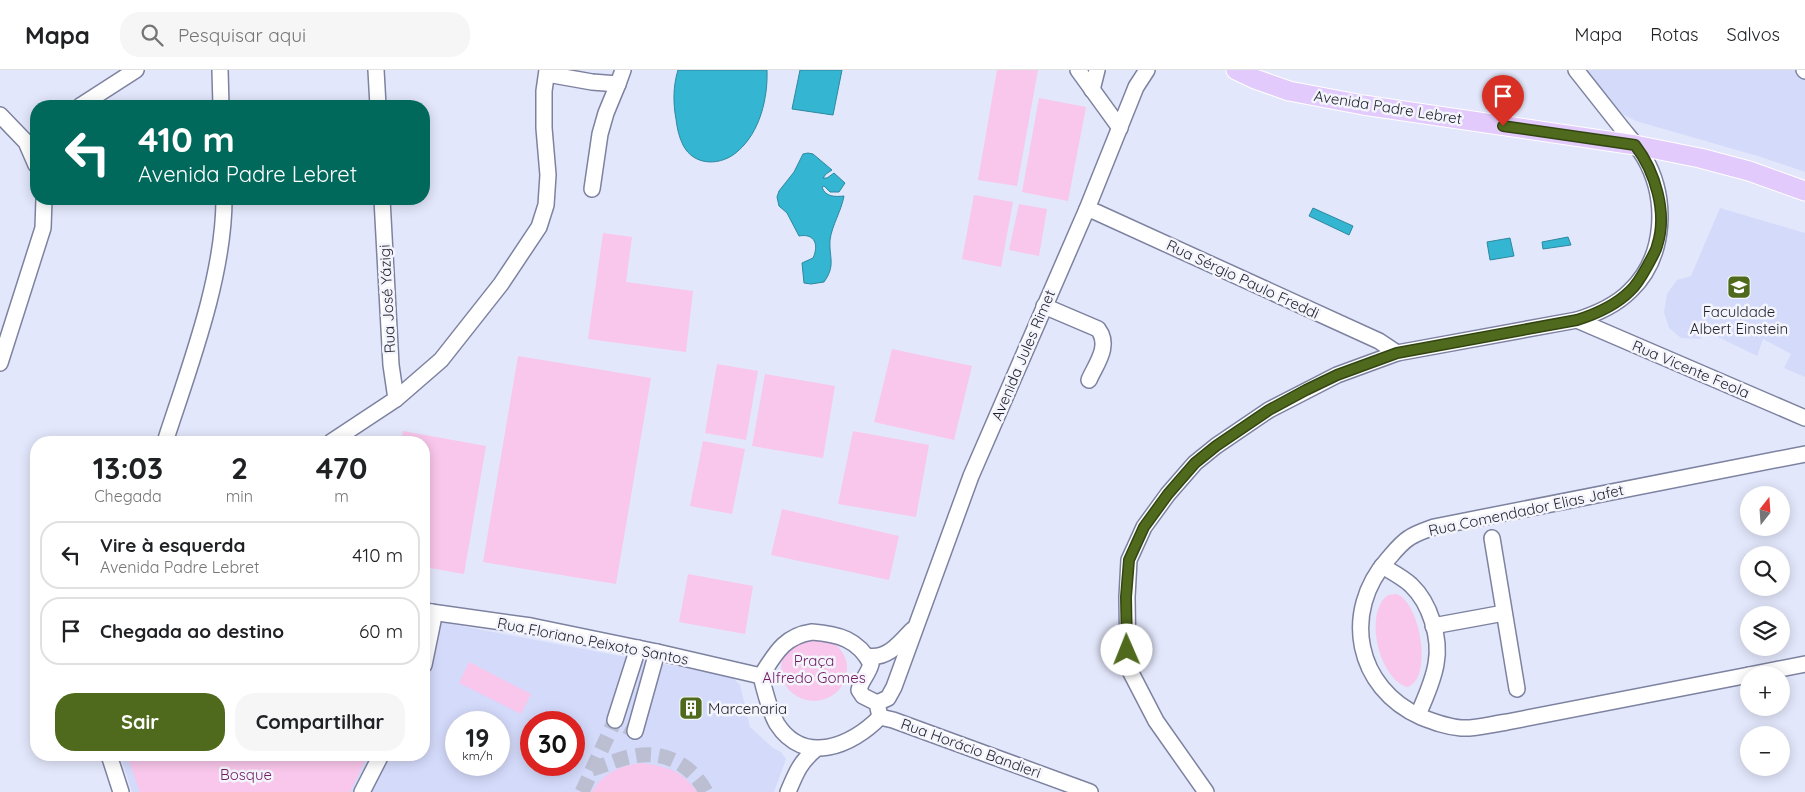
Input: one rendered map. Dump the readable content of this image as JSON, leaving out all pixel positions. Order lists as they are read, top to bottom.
{
  "streets": {
    "main road": ["Avenida Padre Lebret"],
    "street": [
      "Rua Sérgio Paulo Freddi",
      "Rua José Yázigi",
      "Avenida Jules Rimet",
      "Rua Vicente Feola",
      "Rua Comendador Elias Jafet",
      "Rua Floriano Peixoto Santos",
      "Rua Horácio Bandieri"
    ]
  },
  "crossings": [
    ["Rua Sérgio Paulo Freddi", "Avenida Jules Rimet"],
    ["Avenida Jules Rimet", "Rua Floriano Peixoto Santos"],
    ["Avenida Jules Rimet", "Rua Horácio Bandieri"],
    ["Rua Floriano Peixoto Santos", "Rua Horácio Bandieri"]
  ],
  "parks": ["Praça Alfredo Gomes", "Bosque"],
  "places": {
    "school or university": ["Faculdade Albert Einstein"],
    "building": ["Marcenaria"]
  },
  "north": "top",
  "page": {
    "header": "Mapa",
    "search": "Pesquisar aqui",
    "nav": ["Mapa", "Rotas", "Salvos"],
    "turn": ["410 m", "Avenida Padre Lebret"],
    "eta": [
      "13:03",
      "Chegada",
      "2",
      "min",
      "470",
      "m"
    ],
    "map_buttons": ["+", "−"],
    "list": [
      {
        "name": "Vire à esquerda",
        "note": "Avenida Padre Lebret",
        "value": "410 m"
      },
      {
        "name": "Chegada ao destino",
        "value": "60 m"
      }
    ],
    "buttons": ["Sair", "Compartilhar"],
    "speed": "19 km/h",
    "limit": "30"
  }
}
